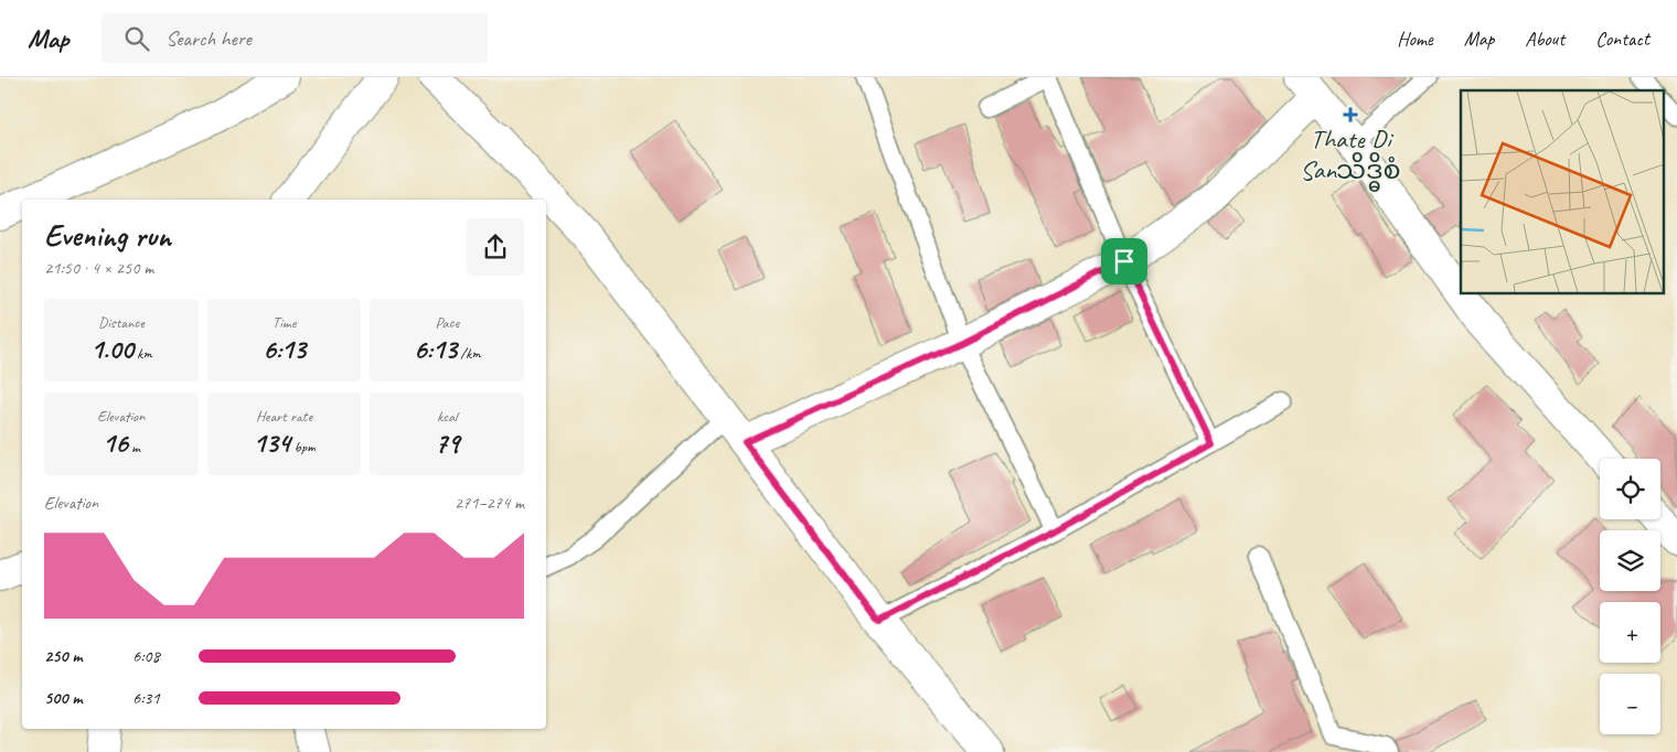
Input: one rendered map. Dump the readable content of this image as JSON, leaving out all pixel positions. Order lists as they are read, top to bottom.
{
  "places": {
    "health": ["Thate Di Sanသိဒ္ဓိစံ"]
  },
  "page": {
    "header": "Map",
    "search": "Search here",
    "nav": [
      "Home",
      "Map",
      "About",
      "Contact"
    ],
    "heading": ["Evening run", "21:50 · 4 × 250 m"],
    "stats": [
      ["Distance", "1.00 km"],
      ["Time", "6:13"],
      ["Pace", "6:13 /km"],
      ["Elevation", "16 m"],
      ["Heart rate", "134 bpm"],
      ["kcal", "79"]
    ],
    "map_buttons": ["+", "−"],
    "chart": ["Elevation", "271–274 m"],
    "list": [
      {
        "name": "250 m",
        "note": "6:08"
      },
      {
        "name": "500 m",
        "note": "6:31"
      }
    ]
  }
}
